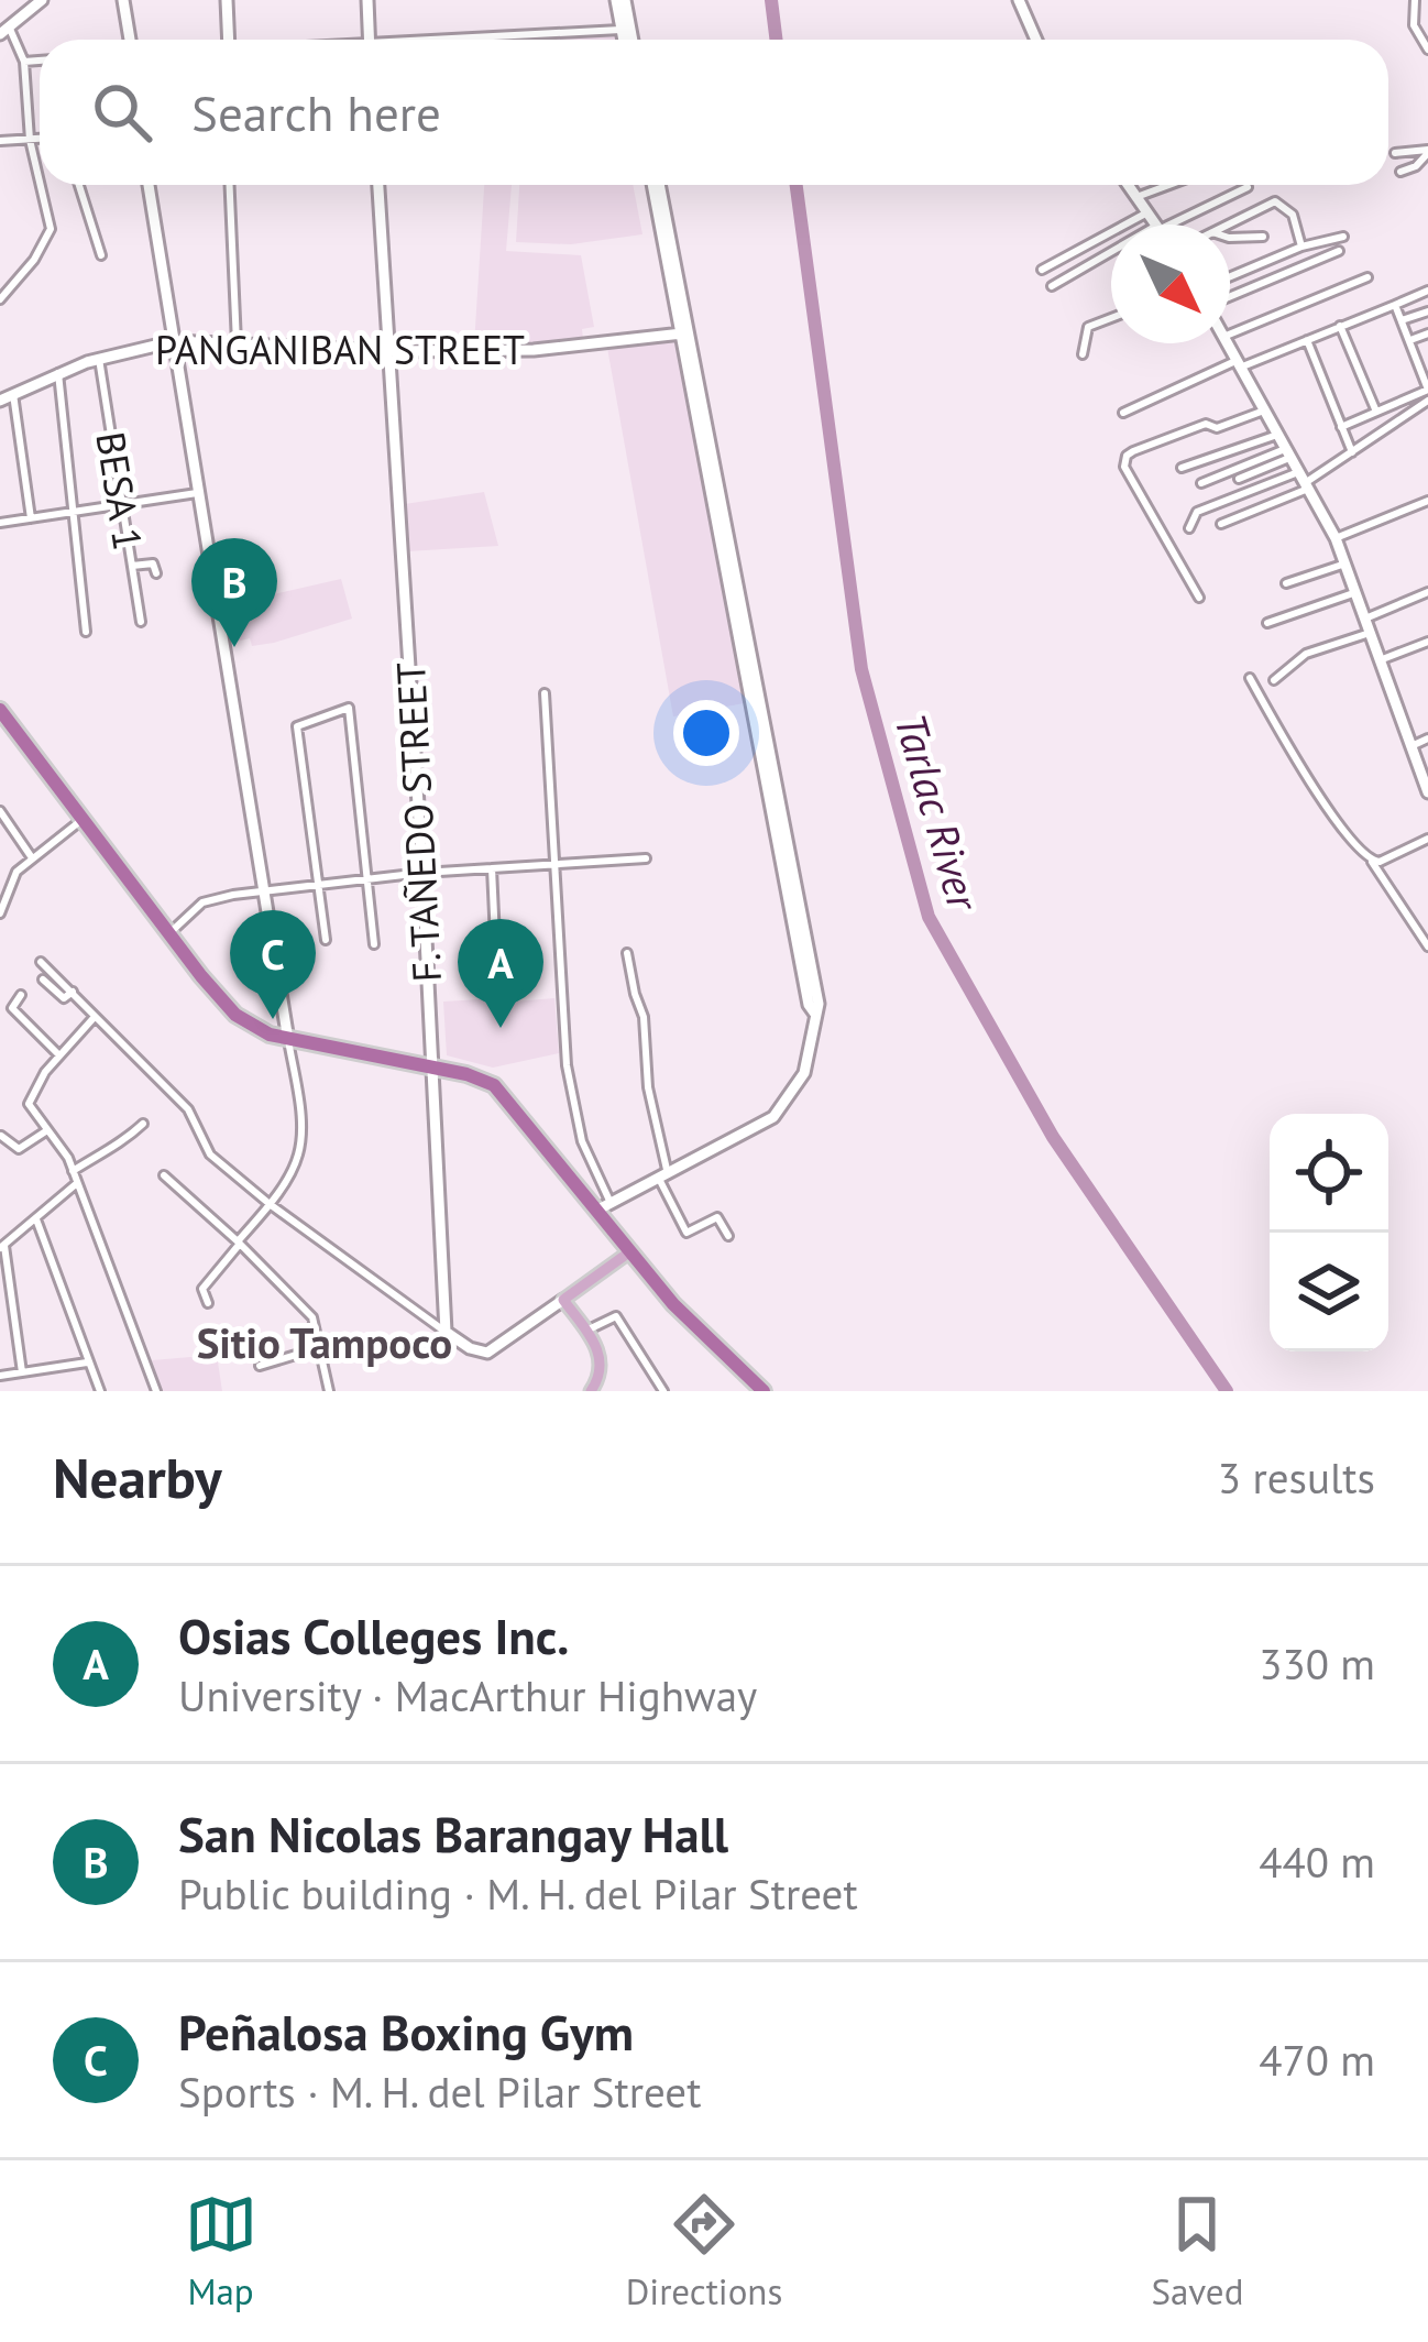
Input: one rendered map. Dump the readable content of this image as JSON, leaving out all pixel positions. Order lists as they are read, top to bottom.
{
  "streets": {
    "main road": ["PANGANIBAN STREET", "F. TAÑEDO STREET"],
    "street": ["BESA 1"]
  },
  "crossings": [
    ["PANGANIBAN STREET", "BESA 1"],
    ["PANGANIBAN STREET", "F. TAÑEDO STREET"]
  ],
  "districts": ["Sitio Tampoco"],
  "water": ["Tarlac River"],
  "north": "bottom right",
  "page": {
    "search": "Search here",
    "pins": ["B", "C", "A"],
    "heading": ["Nearby", "3 results"],
    "list": [
      {
        "mark": "A",
        "name": "Osias Colleges Inc.",
        "note": "University · MacArthur Highway",
        "value": "330 m"
      },
      {
        "mark": "B",
        "name": "San Nicolas Barangay Hall",
        "note": "Public building · M. H. del Pilar Street",
        "value": "440 m"
      },
      {
        "mark": "C",
        "name": "Peñalosa Boxing Gym",
        "note": "Sports · M. H. del Pilar Street",
        "value": "470 m"
      }
    ],
    "nav": ["Map", "Directions", "Saved"]
  }
}
